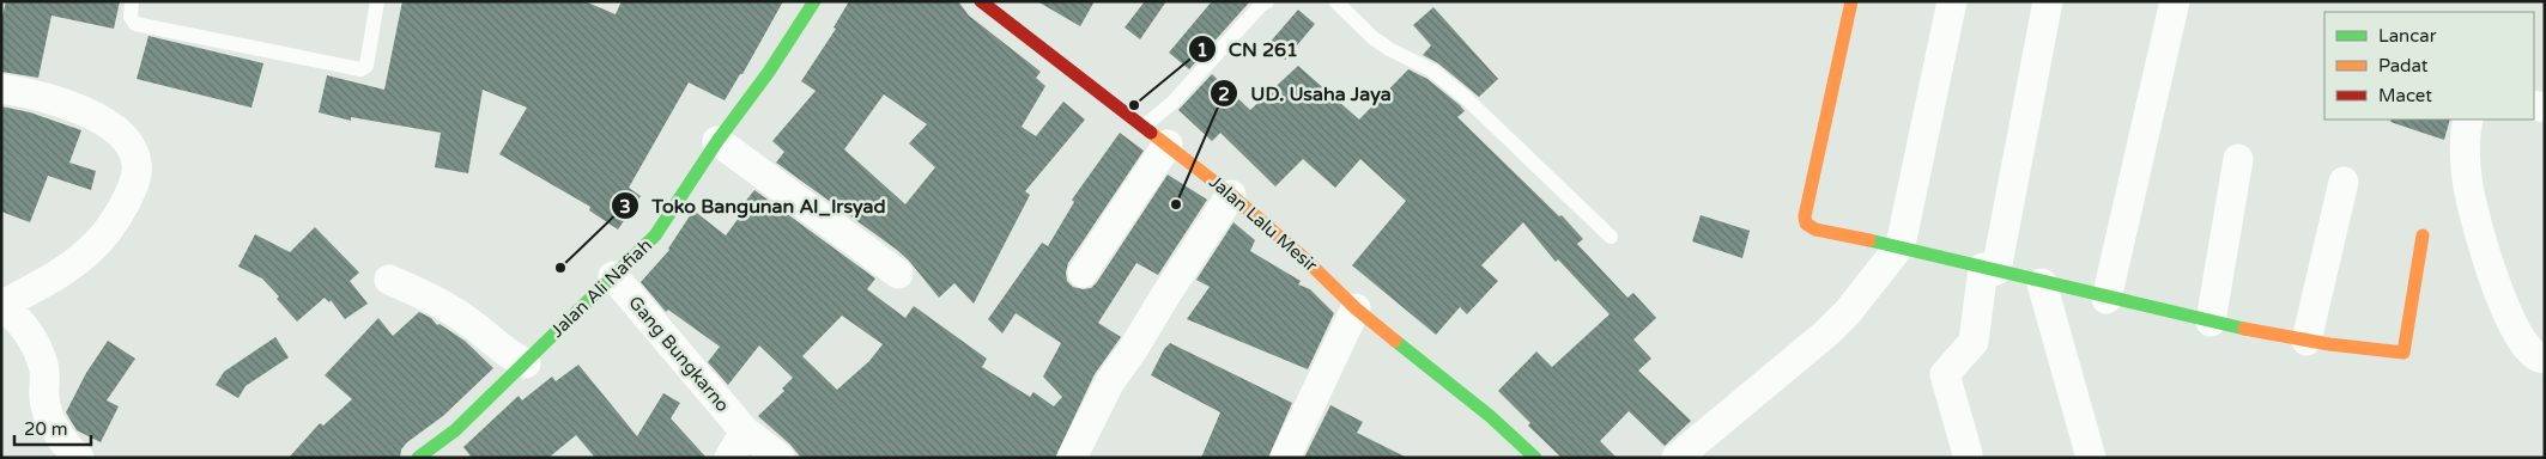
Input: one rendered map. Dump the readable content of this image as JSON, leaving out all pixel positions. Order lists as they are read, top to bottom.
{
  "streets": {
    "street": ["Jalan Lalu Mesir", "Jalan Ali Nafiah", "Gang Bungkarno"]
  },
  "crossings": [
    ["Jalan Ali Nafiah", "Gang Bungkarno"]
  ],
  "places": ["CN 261", "UD. Usaha Jaya", "Toko Bangunan Al_Irsyad"],
  "legend": ["Lancar", "Padat", "Macet"],
  "scale_bar": "20 m"
}
